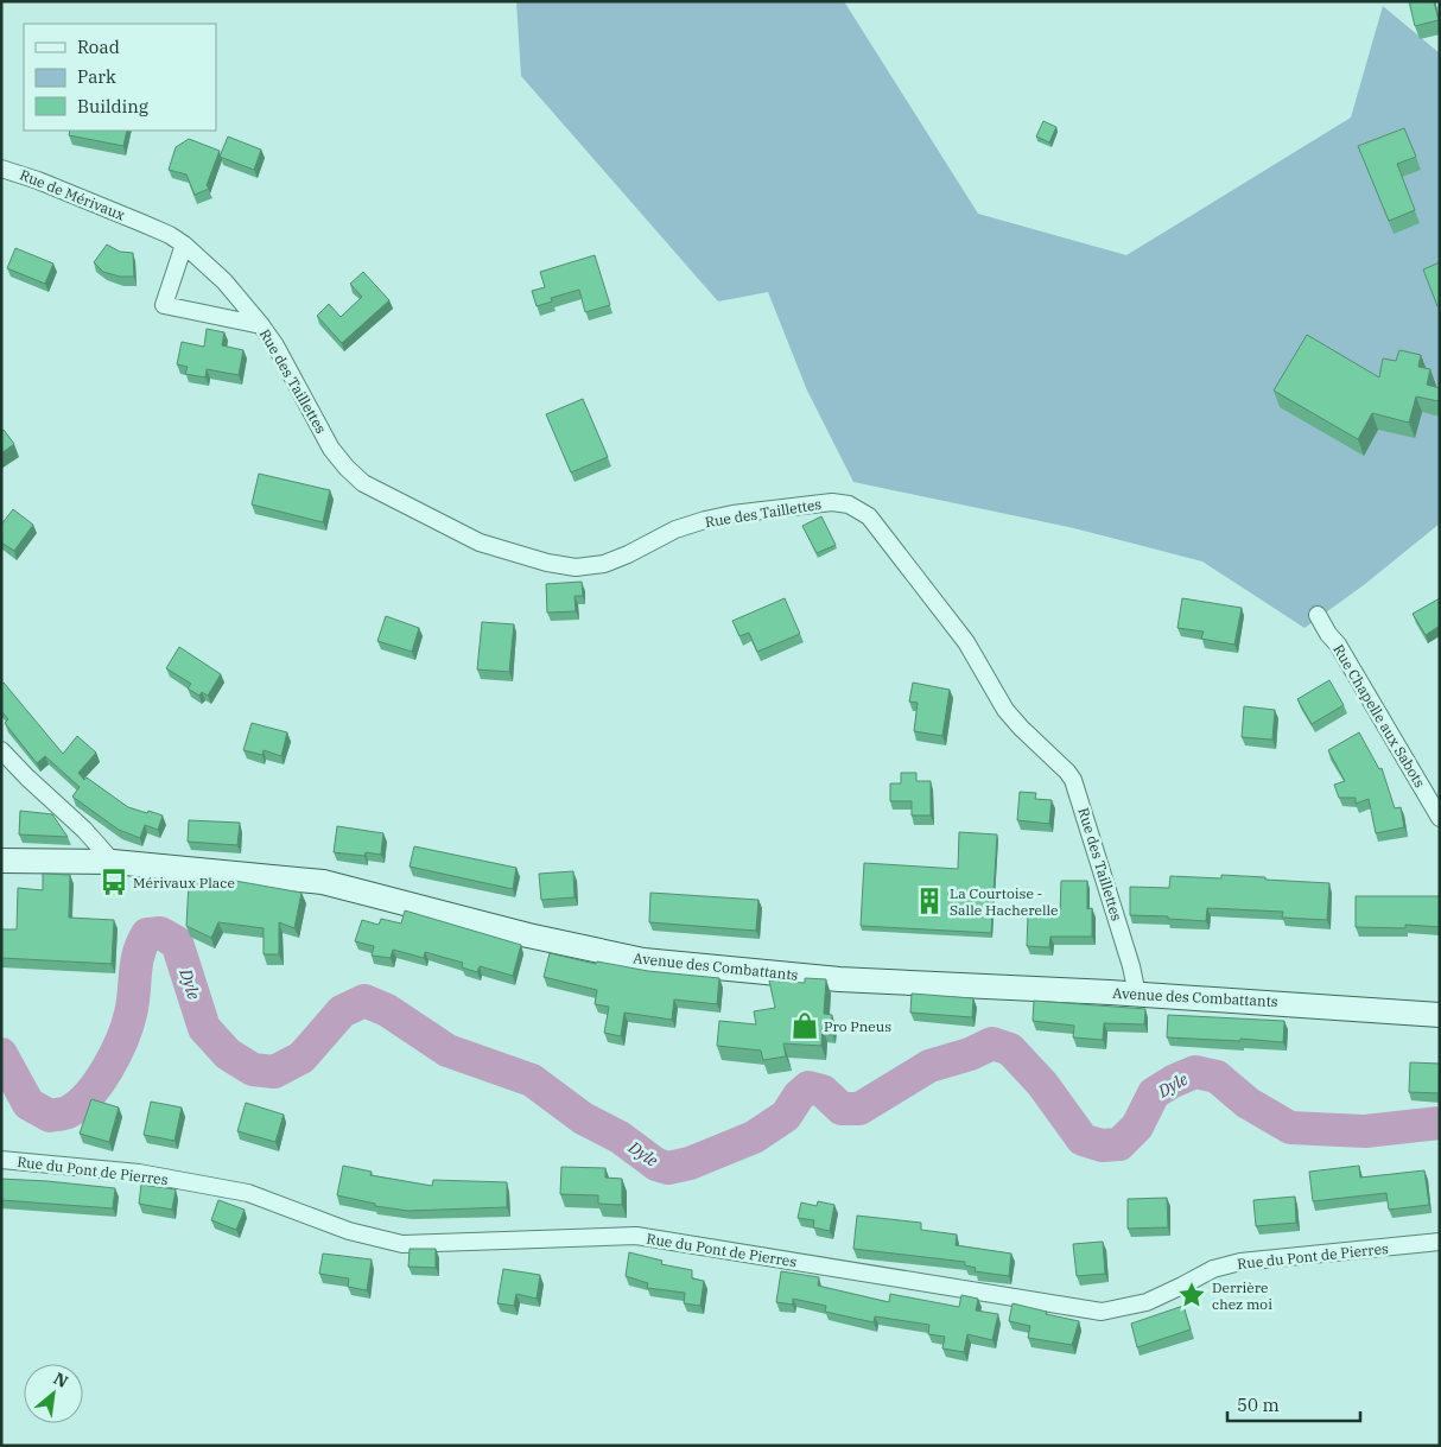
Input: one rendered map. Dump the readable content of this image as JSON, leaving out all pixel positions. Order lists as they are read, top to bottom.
{
  "streets": {
    "main road": ["Avenue des Combattants"],
    "street": [
      "Rue de Mérivaux",
      "Rue des Taillettes",
      "Rue Chapelle aux Sabots",
      "Rue du Pont de Pierres"
    ]
  },
  "crossings": [
    ["Rue de Mérivaux", "Rue des Taillettes"],
    ["Rue des Taillettes", "Avenue des Combattants"]
  ],
  "water": ["Dyle"],
  "places": {
    "bus stop": ["Mérivaux Place"],
    "building": ["La Courtoise - Salle Hacherelle"],
    "shop": ["Pro Pneus"],
    "place": ["Derrière chez moi"]
  },
  "legend": ["Road", "Park", "Building"],
  "scale_bar": "50 m",
  "north": "top right"
}
